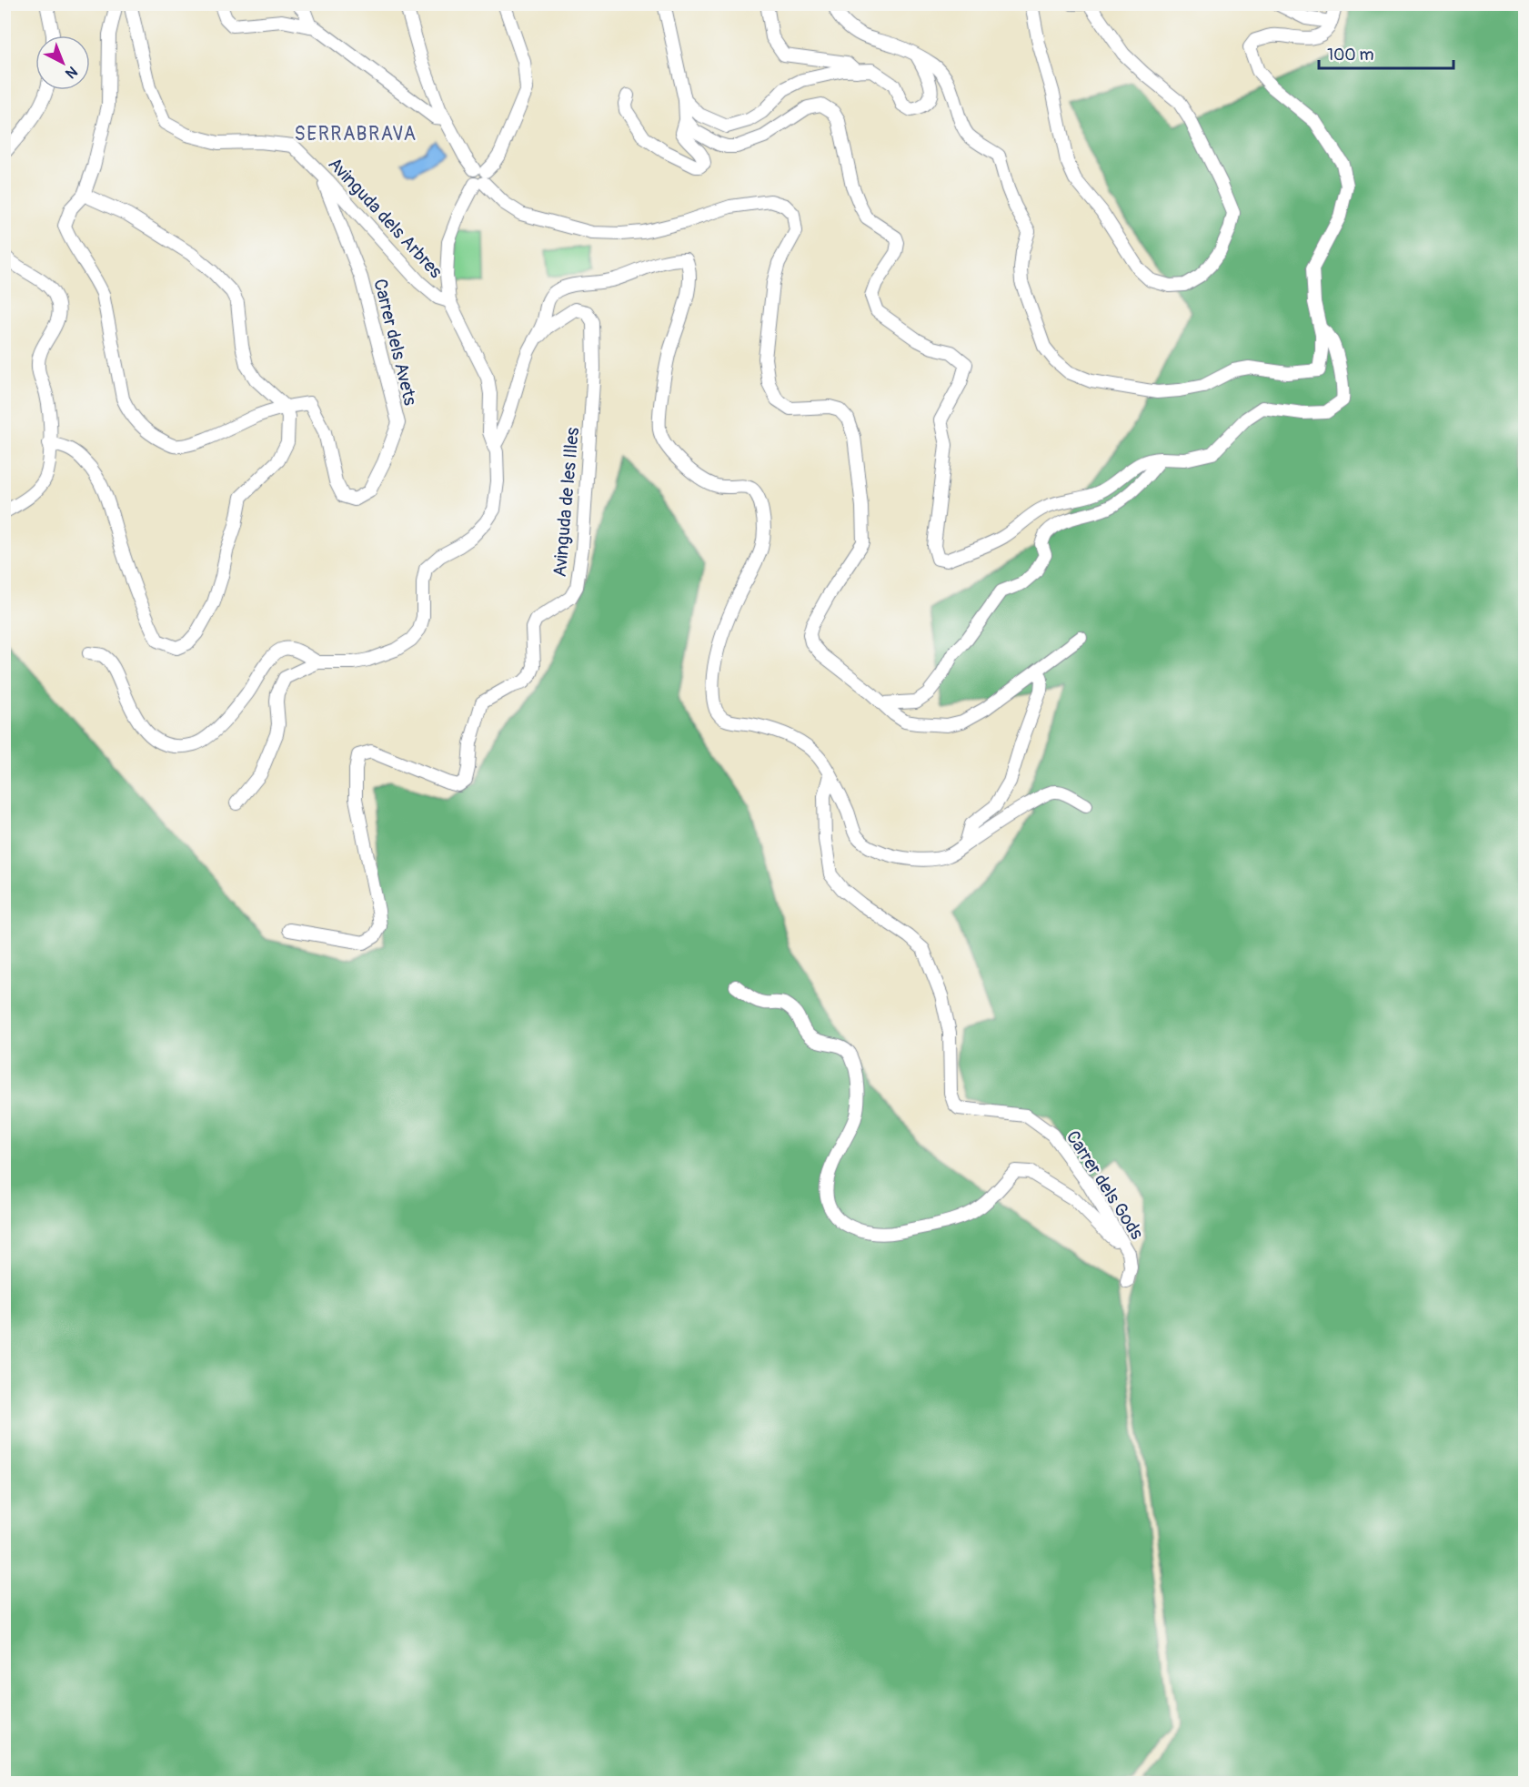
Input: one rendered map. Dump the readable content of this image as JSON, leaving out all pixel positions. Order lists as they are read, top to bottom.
{
  "streets": {
    "street": [
      "Avinguda dels Arbres",
      "Carrer dels Avets",
      "Avinguda de les Illes",
      "Carrer dels Gods"
    ]
  },
  "crossings": [
    ["Avinguda dels Arbres", "Carrer dels Avets"]
  ],
  "districts": ["SERRABRAVA"],
  "scale_bar": "100 m",
  "north": "bottom right"
}
